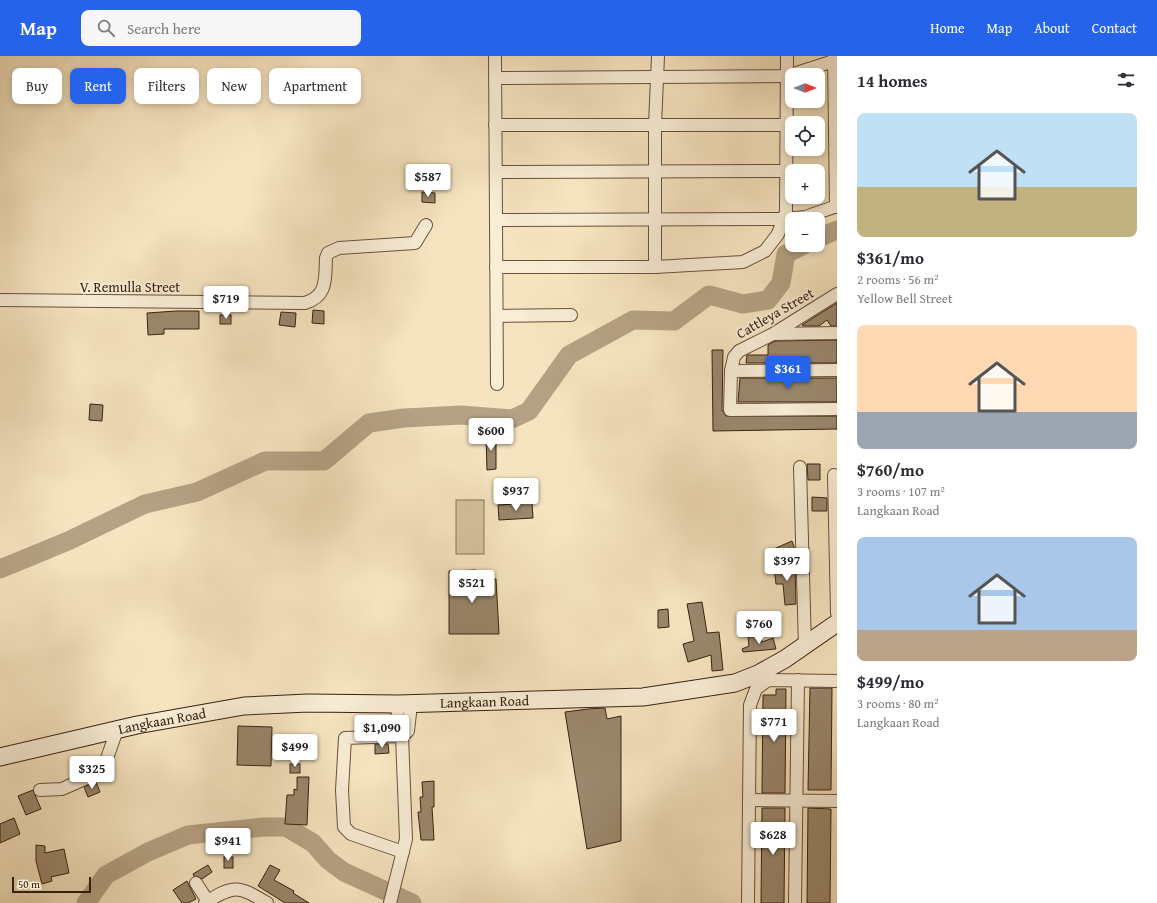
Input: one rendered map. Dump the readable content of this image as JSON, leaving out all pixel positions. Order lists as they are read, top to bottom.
{
  "streets": {
    "street": ["V. Remulla Street", "Cattleya Street", "Langkaan Road"]
  },
  "scale_bar": "50 m",
  "north": "right",
  "page": {
    "header": "Map",
    "search": "Search here",
    "nav": [
      "Home",
      "Map",
      "About",
      "Contact"
    ],
    "heading": "14 homes",
    "map_buttons": ["+", "−"],
    "chip": [
      "Buy",
      "Rent",
      "Filters",
      "New",
      "Apartment"
    ],
    "list": [
      {
        "name": "$361/mo",
        "note": "2 rooms · 56 m² · Yellow Bell Street"
      },
      {
        "name": "$760/mo",
        "note": "3 rooms · 107 m² · Langkaan Road"
      },
      {
        "name": "$499/mo",
        "note": "3 rooms · 80 m² · Langkaan Road"
      }
    ],
    "price": [
      "$587",
      "$719",
      "$361",
      "$600",
      "$937",
      "$397",
      "$521",
      "$760",
      "$771",
      "$1,090",
      "$499",
      "$325",
      "$628",
      "$941"
    ],
    "scale": "50 m"
  }
}
